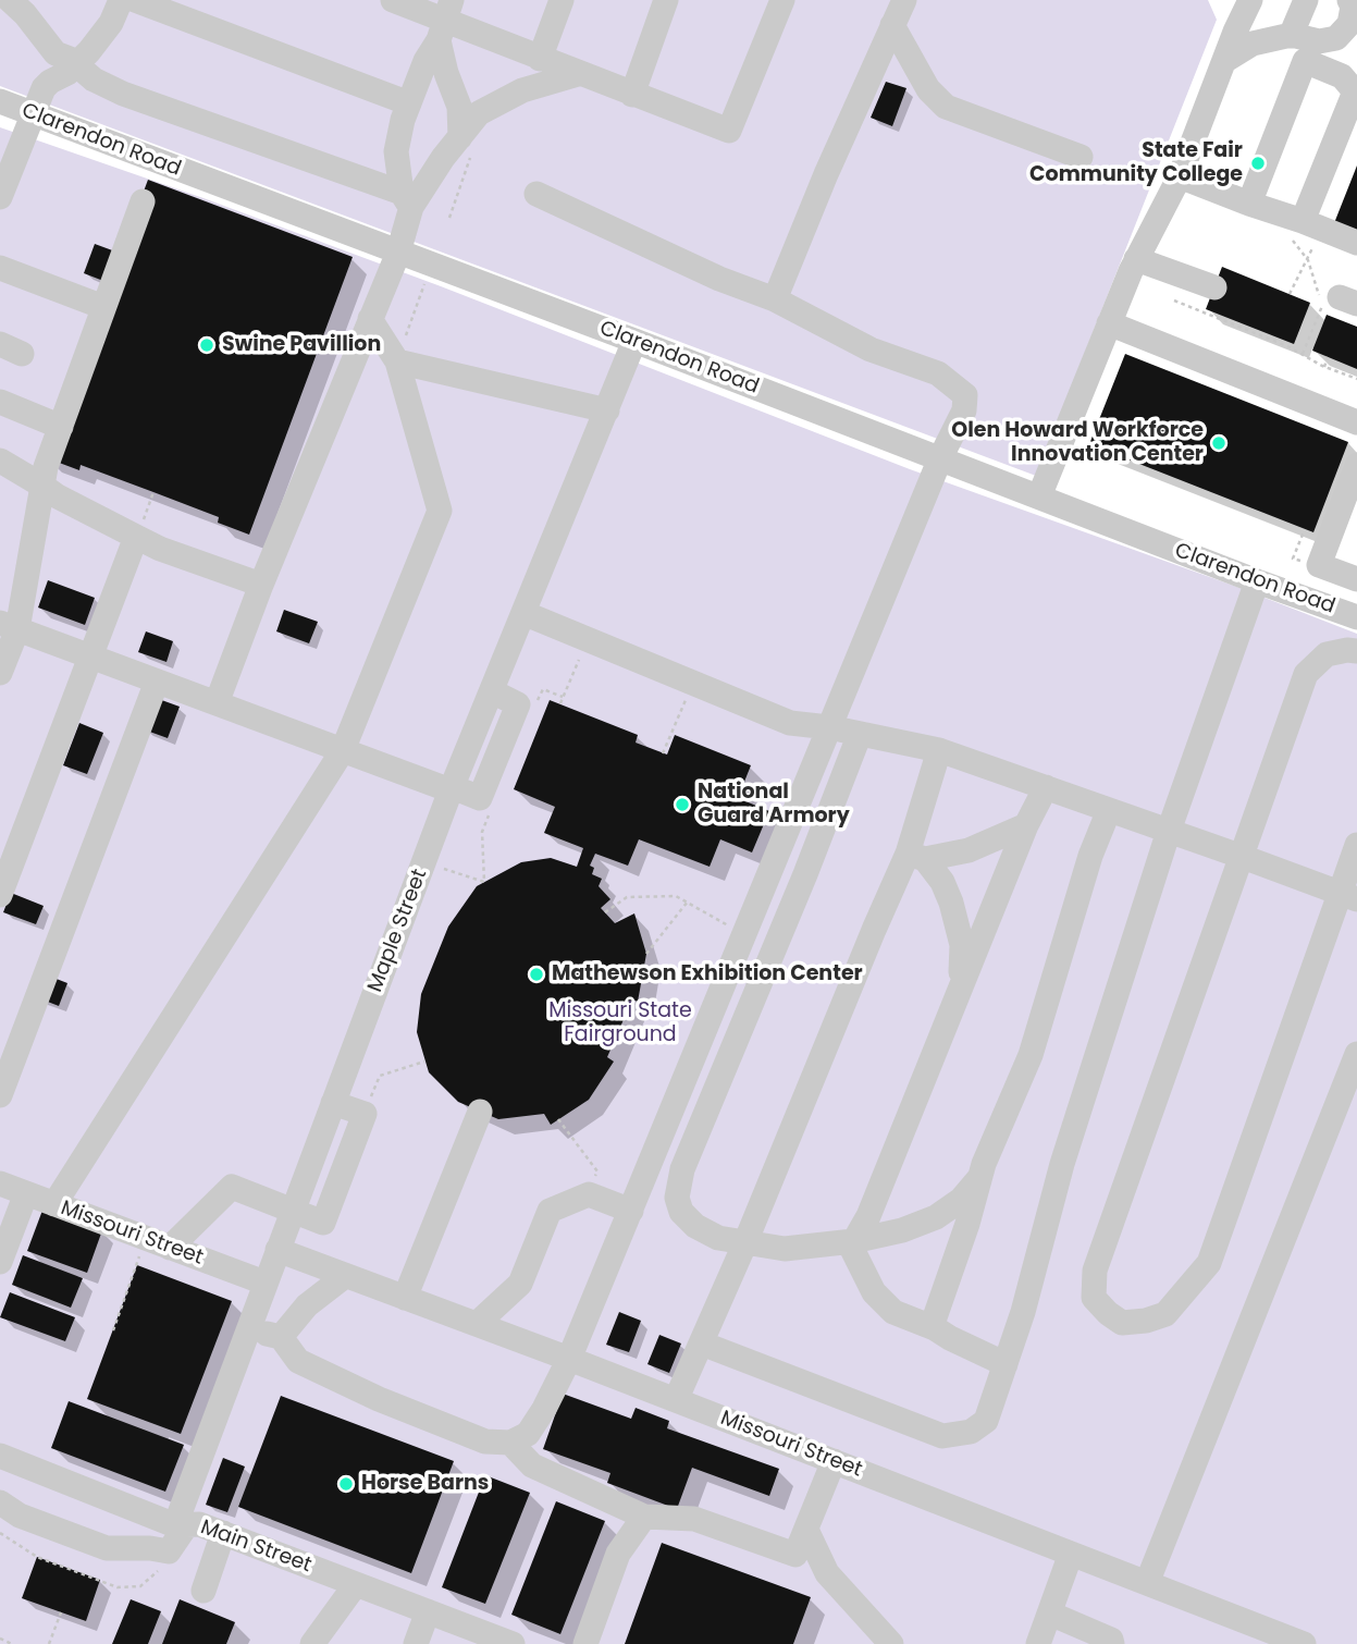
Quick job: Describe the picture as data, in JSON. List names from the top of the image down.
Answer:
{
  "streets": {
    "street": [
      "Clarendon Road",
      "Maple Street",
      "Missouri Street",
      "Main Street"
    ]
  },
  "crossings": [
    ["Clarendon Road", "Maple Street"],
    ["Maple Street", "Missouri Street"],
    ["Maple Street", "Main Street"]
  ],
  "parks": ["Missouri State Fairground"],
  "places": [
    "State Fair Community College",
    "Swine Pavillion",
    "Olen Howard Workforce Innovation Center",
    "National Guard Armory",
    "Mathewson Exhibition Center",
    "Horse Barns"
  ]
}
